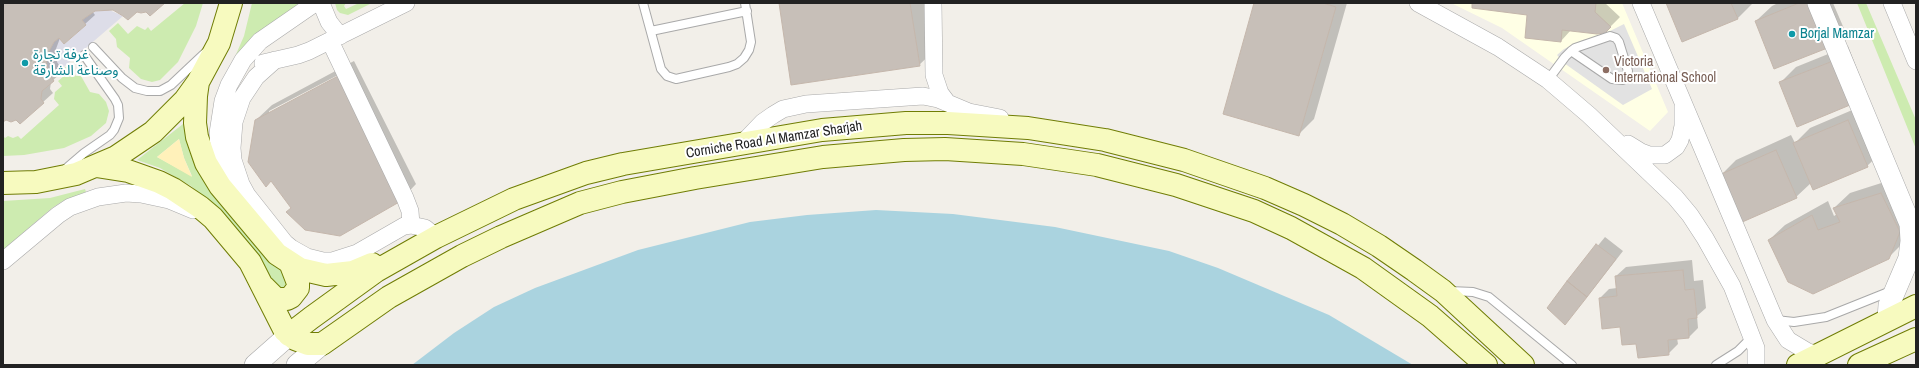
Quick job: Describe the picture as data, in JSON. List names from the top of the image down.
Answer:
{
  "streets": {
    "main road": ["Corniche Road Al Mamzar Sharjah"]
  },
  "places": ["Borjal Mamzar", "غرفة تجارة وصناعة الشارقة", "Victoria International School"]
}
